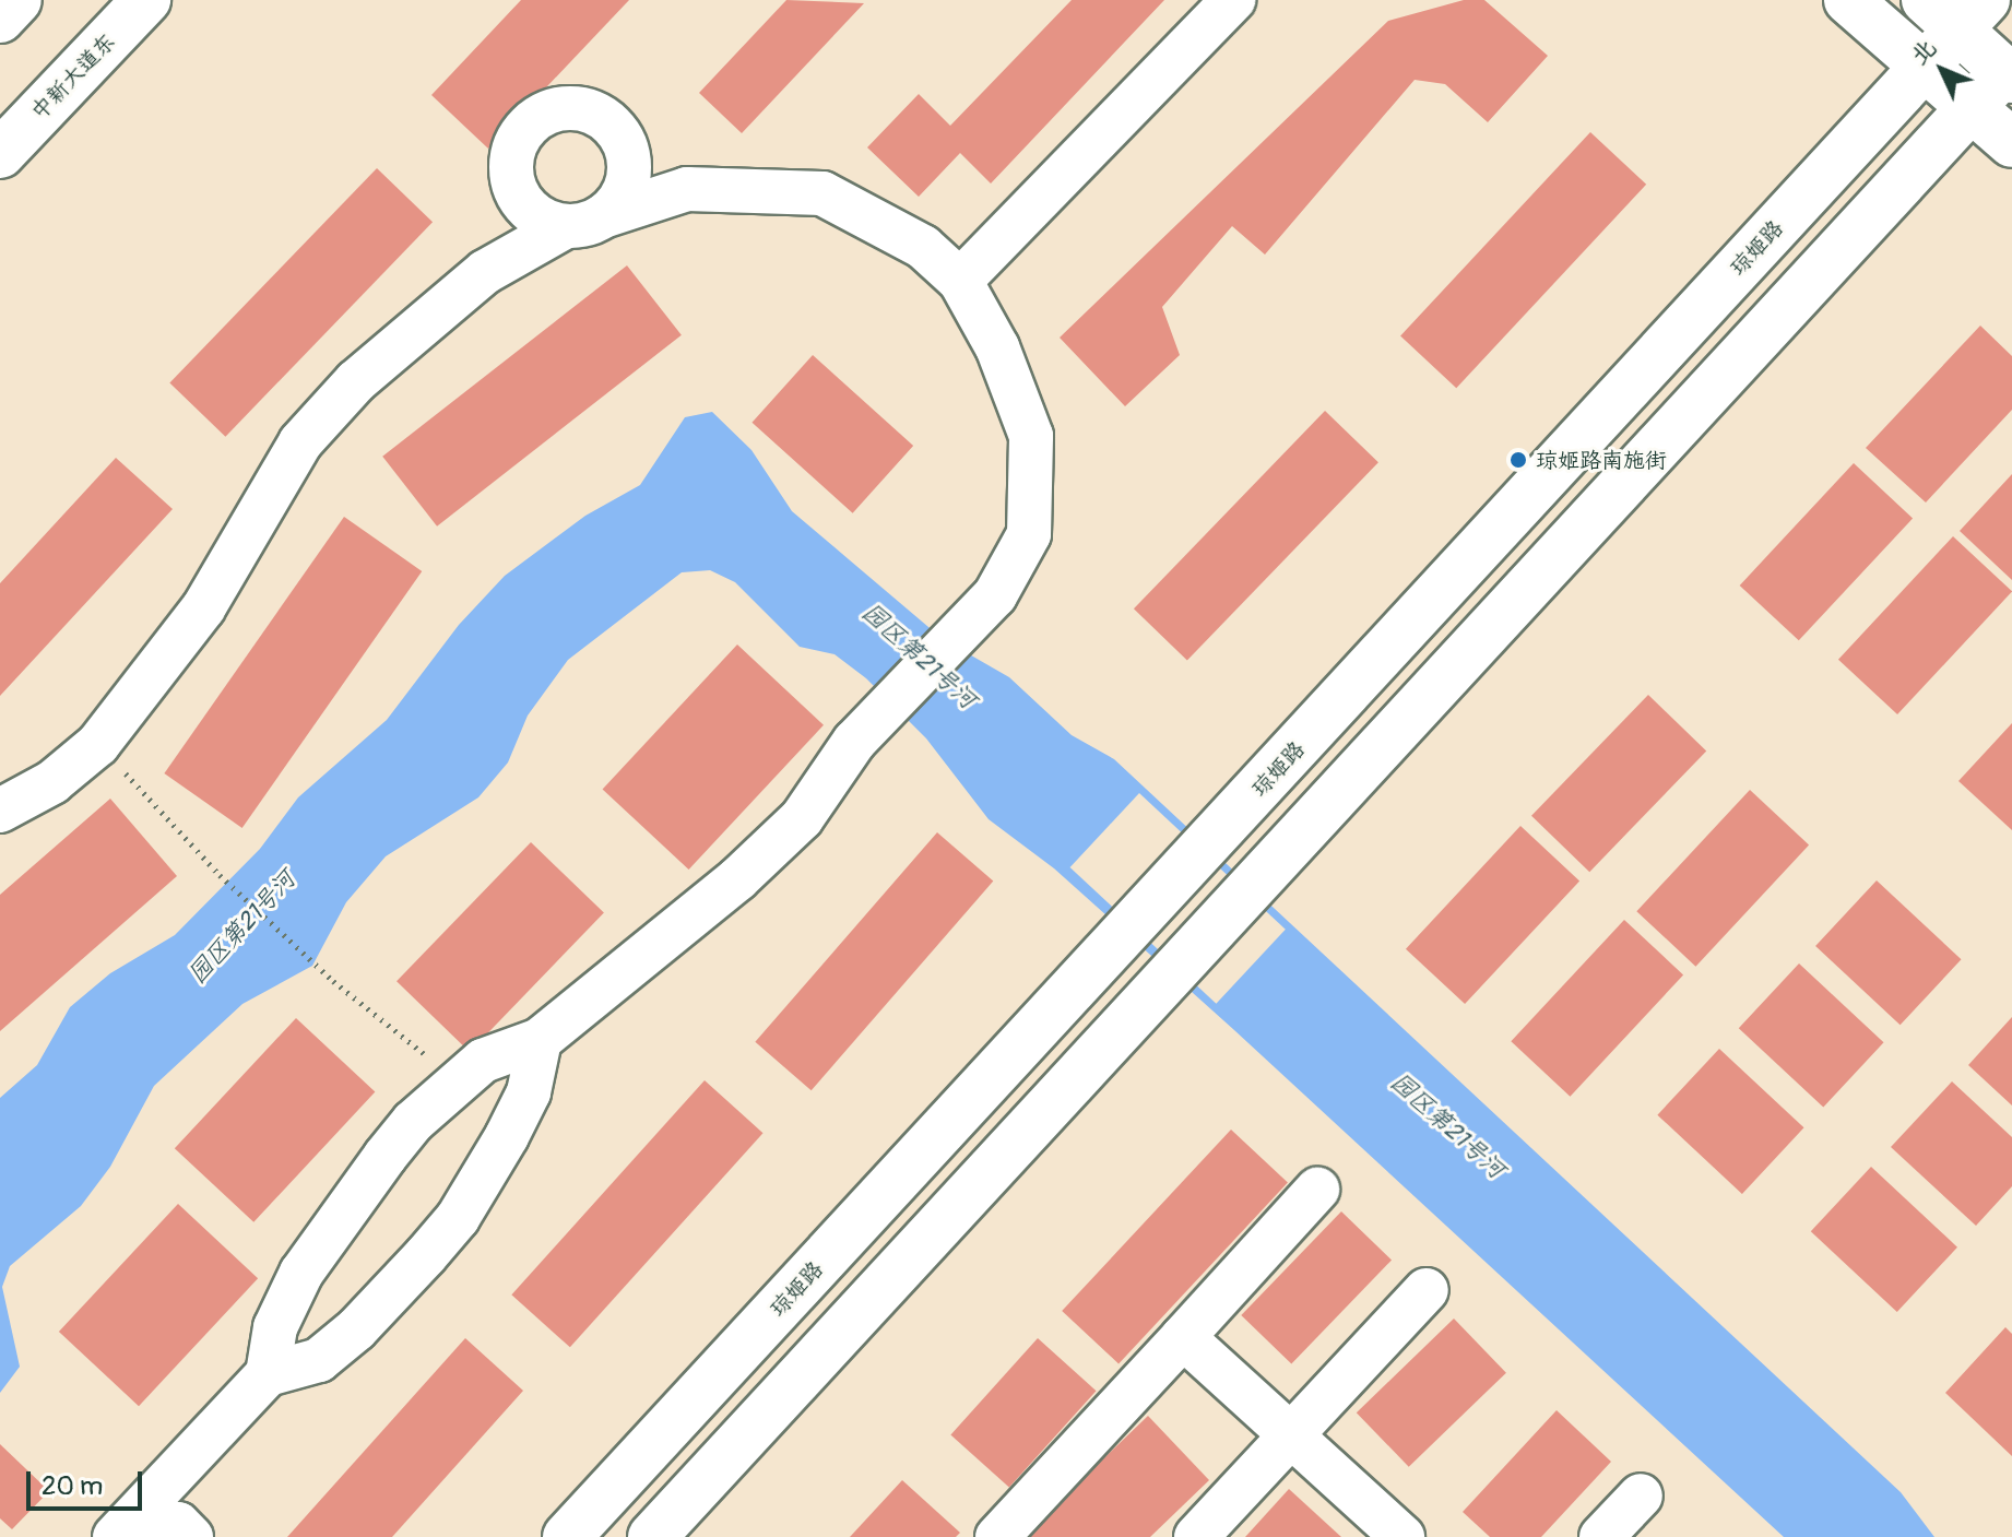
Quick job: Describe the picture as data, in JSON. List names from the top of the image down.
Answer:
{
  "streets": {
    "main road": ["中新大道东", "琼姬路"]
  },
  "water": ["园区第21号河"],
  "places": ["琼姬路南施街"],
  "scale_bar": "20 m",
  "north": "top left"
}
